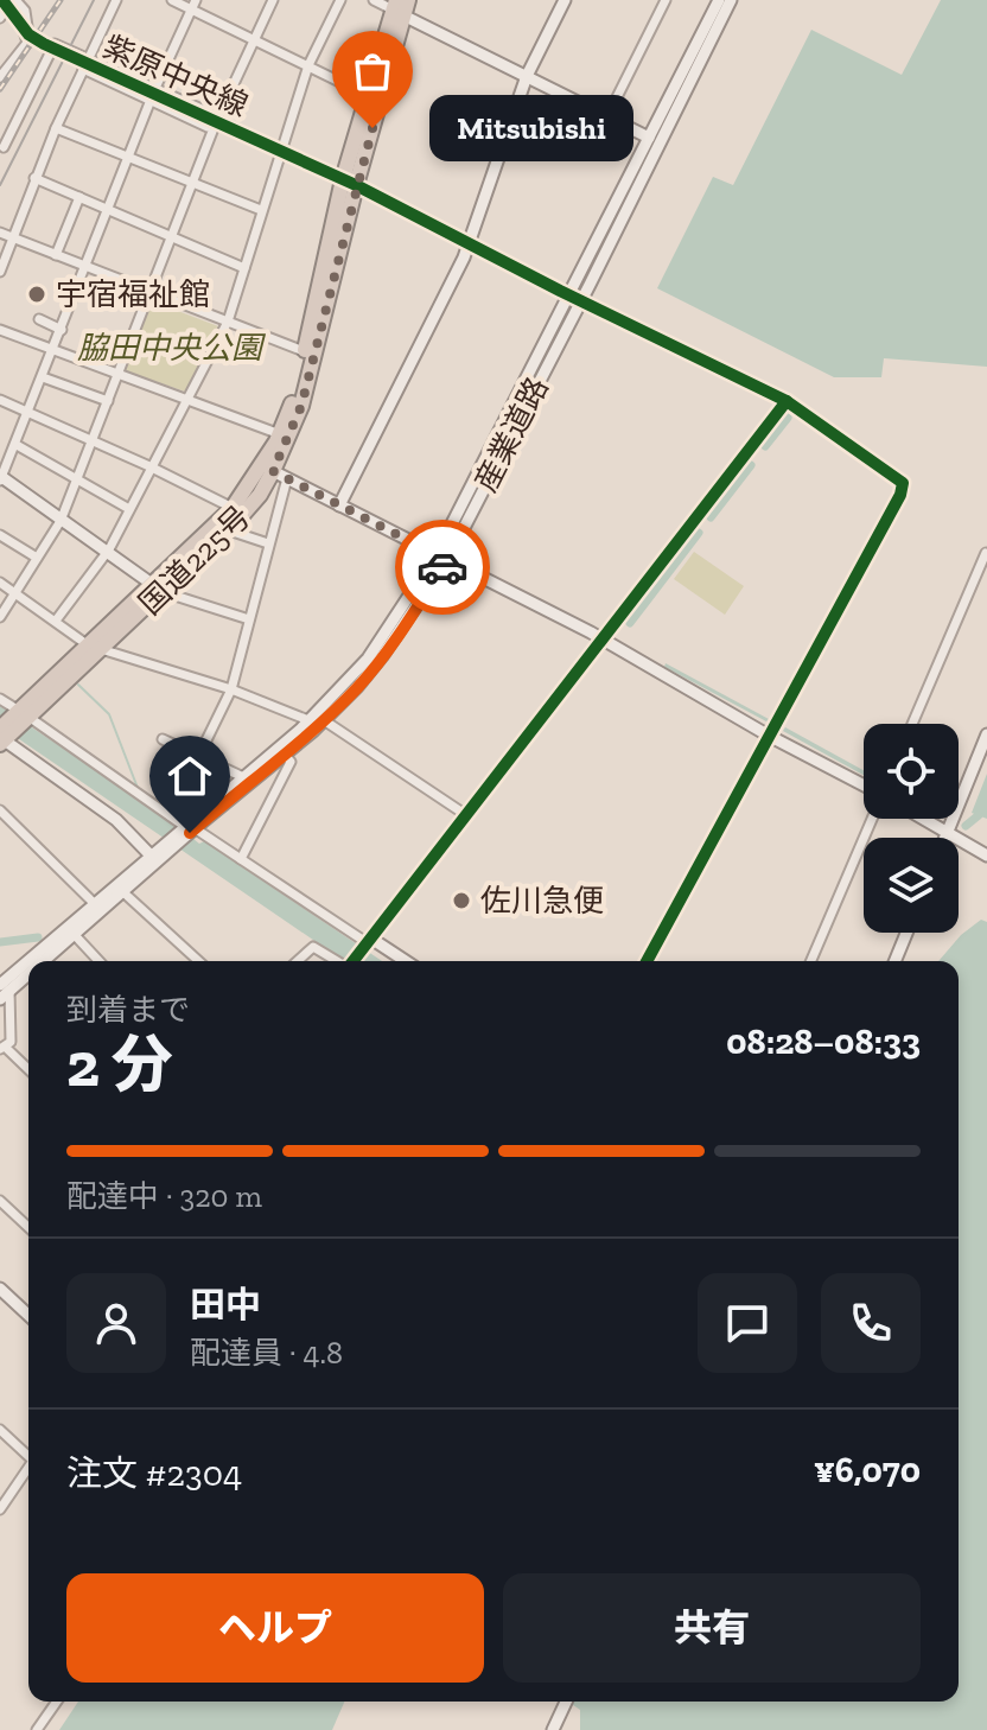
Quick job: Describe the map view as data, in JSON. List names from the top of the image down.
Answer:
{
  "streets": {
    "highway": ["国道225号"],
    "street": ["紫原中央線", "産業道路"]
  },
  "crossings": [
    ["紫原中央線", "産業道路"],
    ["紫原中央線", "国道225号"]
  ],
  "parks": ["脇田中央公園"],
  "places": ["Mitsubishi", "宇宿福祉館", "佐川急便"],
  "page": {
    "bubble": "Mitsubishi",
    "heading": ["2 分", "到着まで", "08:28–08:33"],
    "panel": [
      "田中",
      "配達員 · 4.8",
      "注文 #2304",
      "¥6,070"
    ],
    "bar": "配達中 · 320 m",
    "buttons": ["ヘルプ", "共有"]
  }
}
